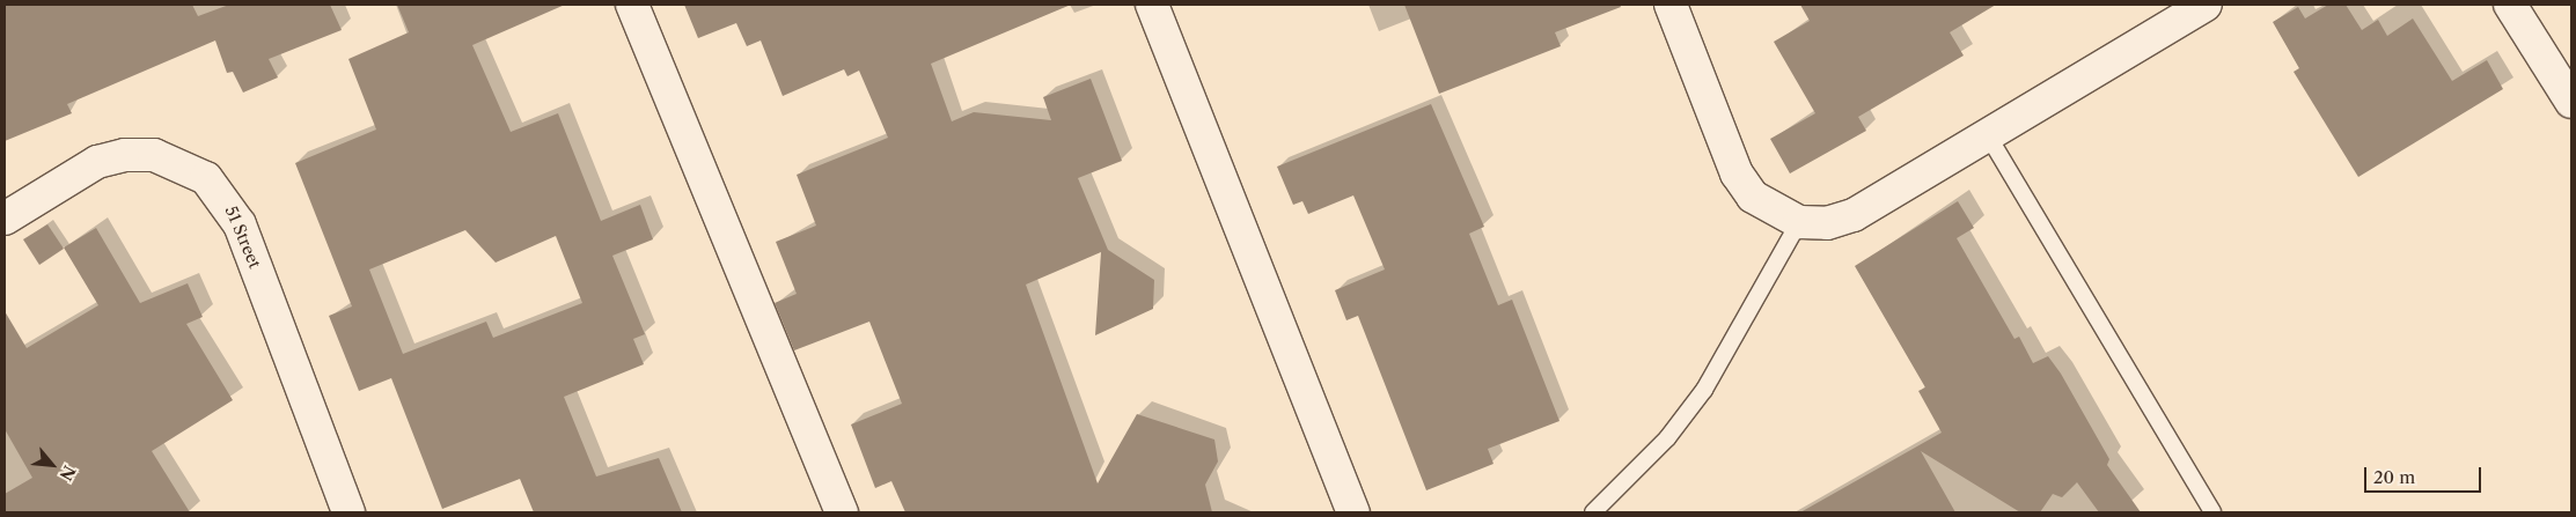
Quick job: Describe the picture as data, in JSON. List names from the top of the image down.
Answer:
{
  "streets": {
    "street": ["51 Street"]
  },
  "scale_bar": "20 m",
  "north": "bottom right"
}
